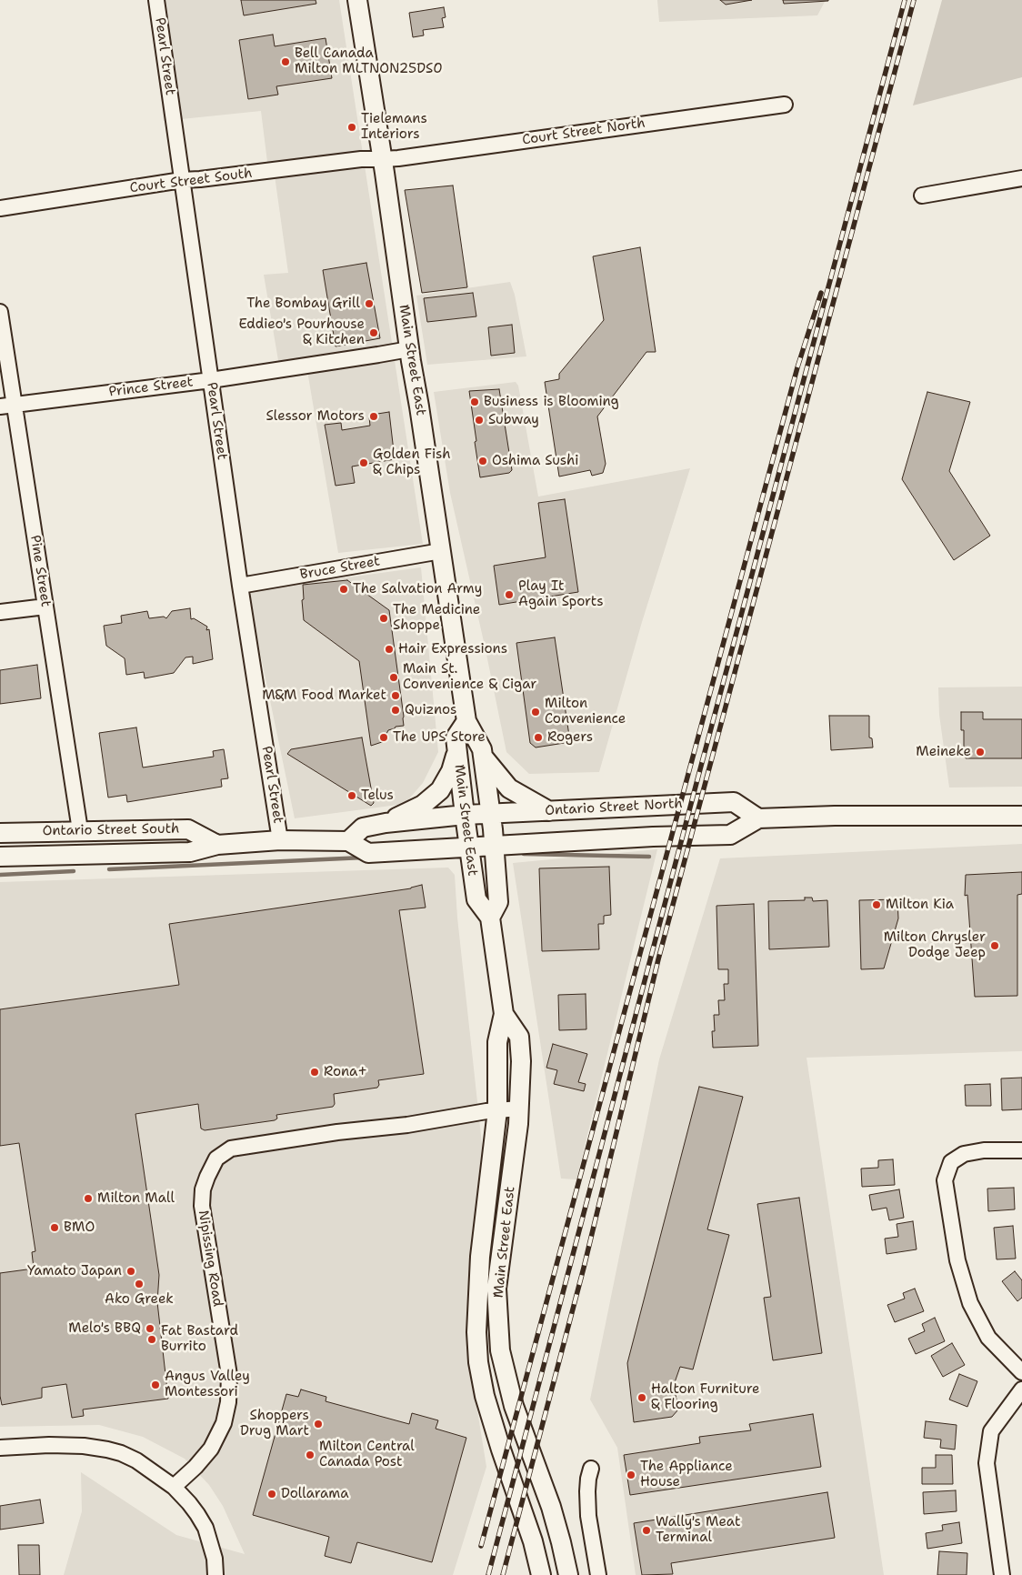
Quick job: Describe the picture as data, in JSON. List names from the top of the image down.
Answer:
{
  "streets": {
    "main road": ["Main Street East", "Ontario Street North", "Ontario Street South"],
    "street": [
      "Pearl Street",
      "Court Street North",
      "Court Street South",
      "Prince Street",
      "Bruce Street",
      "Pine Street",
      "Nipissing Road"
    ]
  },
  "crossings": [
    ["Pearl Street", "Court Street South"],
    ["Pearl Street", "Prince Street"],
    ["Pearl Street", "Bruce Street"],
    ["Pearl Street", "Ontario Street South"],
    ["Court Street North", "Court Street South"],
    ["Court Street North", "Main Street East"],
    ["Court Street South", "Main Street East"],
    ["Main Street East", "Prince Street"],
    ["Main Street East", "Bruce Street"],
    ["Main Street East", "Ontario Street North"],
    ["Main Street East", "Nipissing Road"],
    ["Prince Street", "Pine Street"],
    ["Pine Street", "Ontario Street South"]
  ],
  "places": [
    "Bell Canada Milton MLTNON25DS0",
    "Tielemans Interiors",
    "The Bombay Grill",
    "Eddieo's Pourhouse & Kitchen",
    "Business is Blooming",
    "Slessor Motors",
    "Subway",
    "Oshima Sushi",
    "Golden Fish & Chips",
    "The Salvation Army",
    "Play It Again Sports",
    "The Medicine Shoppe",
    "Hair Expressions",
    "Main St. Convenience & Cigar",
    "M&M Food Market",
    "Quiznos",
    "Milton Convenience",
    "The UPS Store",
    "Rogers",
    "Meineke",
    "Telus",
    "Milton Kia",
    "Milton Chrysler Dodge Jeep",
    "Rona+",
    "Milton Mall",
    "BMO",
    "Yamato Japan",
    "Ako Greek",
    "Melo's BBQ",
    "Fat Bastard Burrito",
    "Angus Valley Montessori",
    "Halton Furniture & Flooring",
    "Shoppers Drug Mart",
    "Milton Central Canada Post",
    "The Appliance House",
    "Dollarama",
    "Wally's Meat Terminal"
  ]
}
